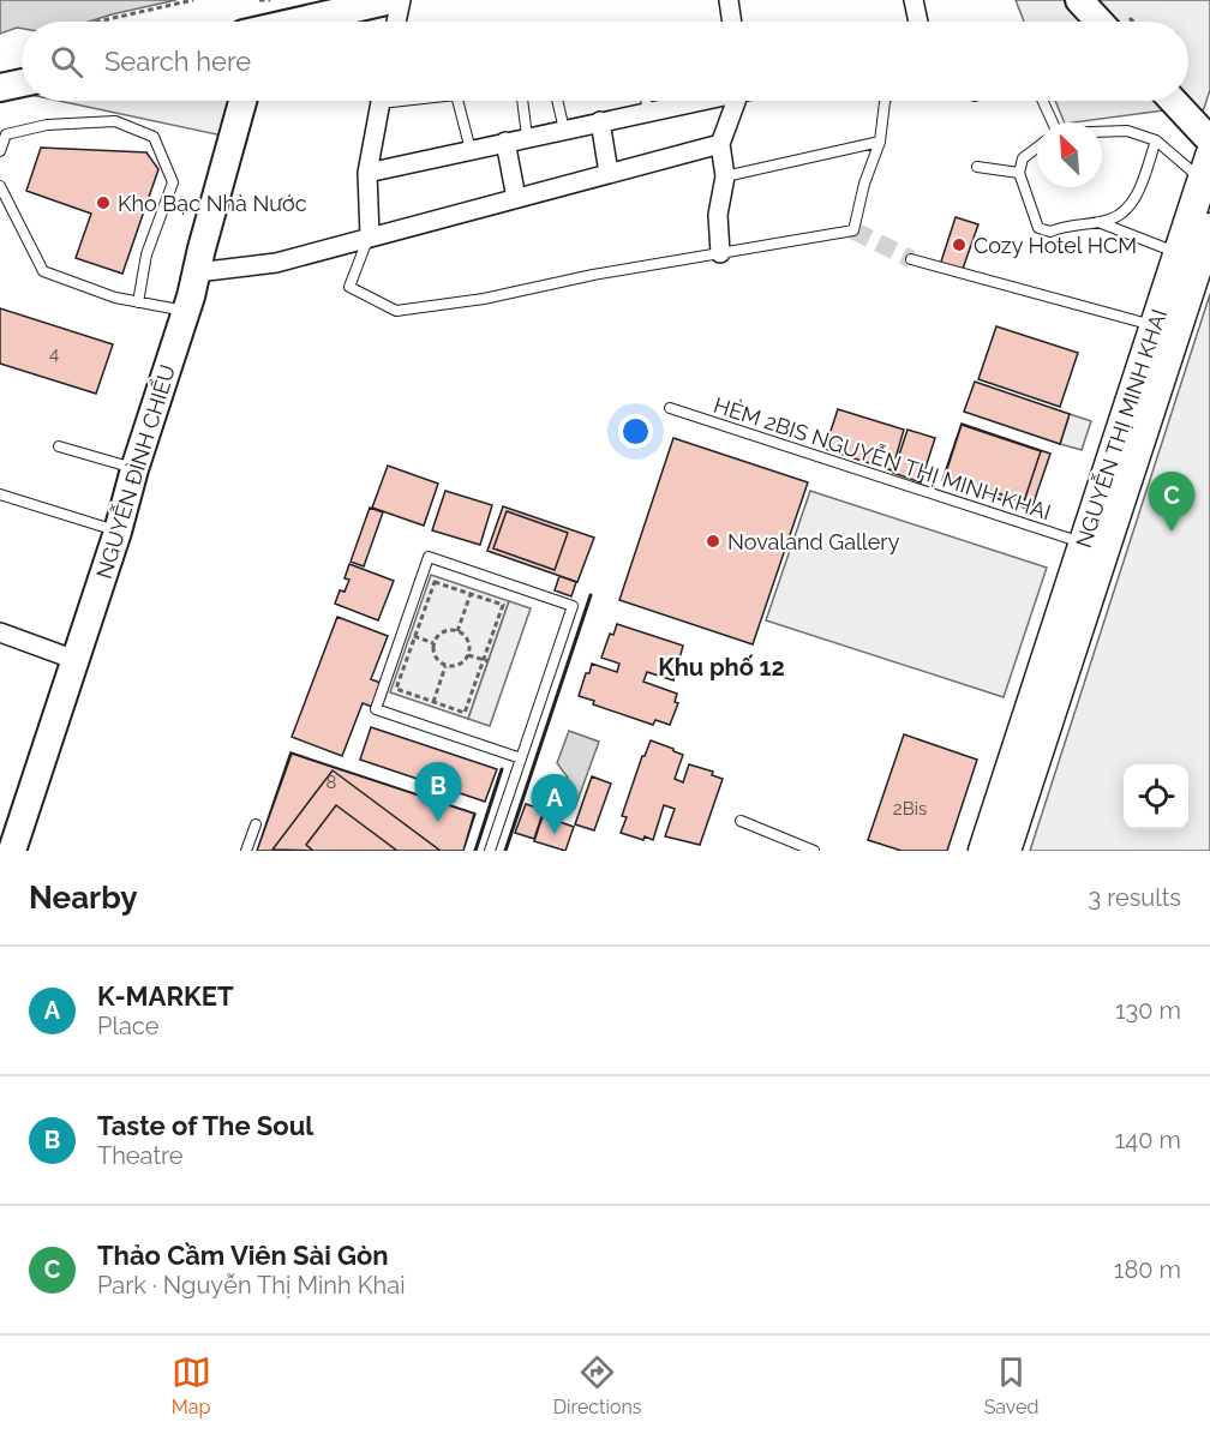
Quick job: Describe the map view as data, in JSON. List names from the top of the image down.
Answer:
{
  "streets": {
    "main road": ["NGUYỄN THỊ MINH KHAI"],
    "street": ["NGUYỄN ĐÌNH CHIỂU"],
    "lane": ["HẺM 2BIS NGUYỄN THỊ MINH KHAI"]
  },
  "crossings": [
    ["NGUYỄN THỊ MINH KHAI", "HẺM 2BIS NGUYỄN THỊ MINH KHAI"]
  ],
  "districts": ["Khu phố 12"],
  "places": ["Kho Bạc Nhà Nước", "Cozy Hotel HCM", "Novaland Gallery"],
  "house_numbers": ["4", "8", "2Bis"],
  "north": "top left",
  "page": {
    "search": "Search here",
    "pins": ["C", "B", "A"],
    "heading": ["Nearby", "3 results"],
    "list": [
      {
        "mark": "A",
        "name": "K-MARKET",
        "note": "Place",
        "value": "130 m"
      },
      {
        "mark": "B",
        "name": "Taste of The Soul",
        "note": "Theatre",
        "value": "140 m"
      },
      {
        "mark": "C",
        "name": "Thảo Cầm Viên Sài Gòn",
        "note": "Park · Nguyễn Thị Minh Khai",
        "value": "180 m"
      }
    ],
    "nav": ["Map", "Directions", "Saved"]
  }
}
